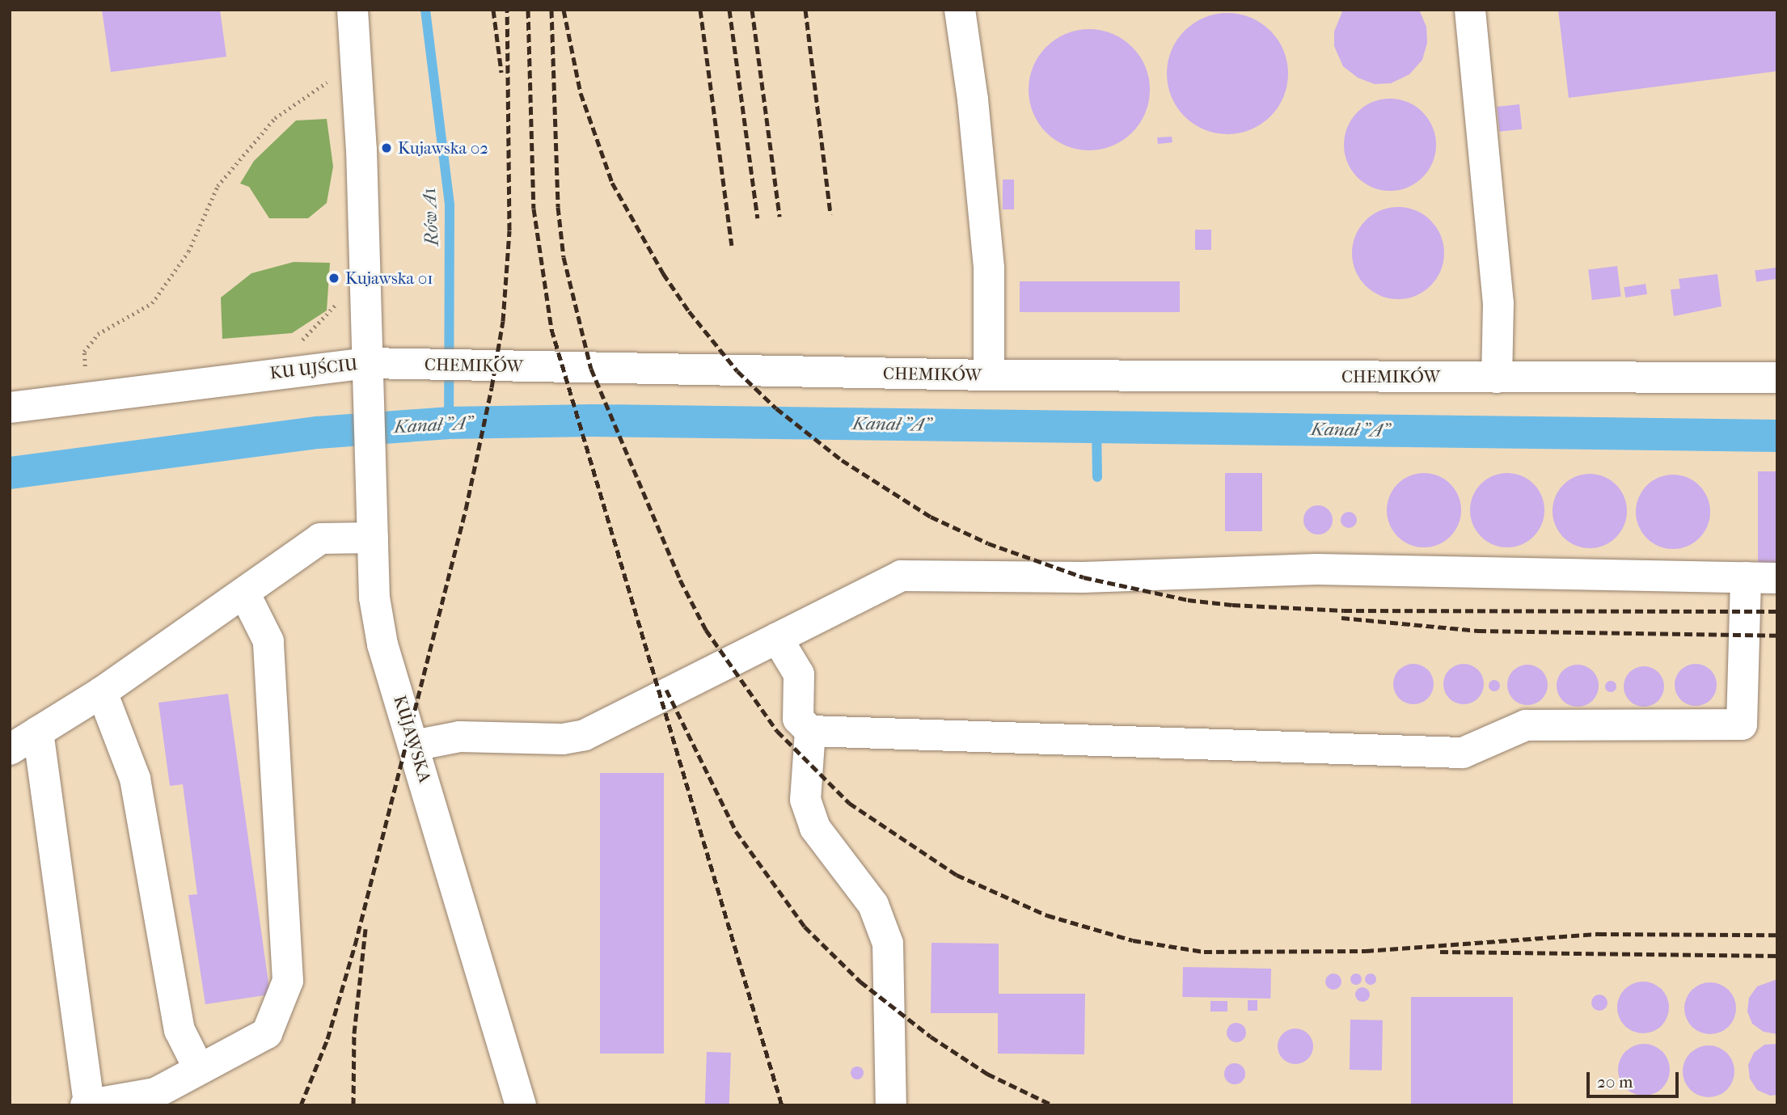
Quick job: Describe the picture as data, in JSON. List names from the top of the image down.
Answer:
{
  "streets": {
    "street": ["CHEMIKÓW", "KU UJŚCIU", "KUJAWSKA"]
  },
  "crossings": [
    ["CHEMIKÓW", "KU UJŚCIU"],
    ["CHEMIKÓW", "KUJAWSKA"],
    ["KU UJŚCIU", "KUJAWSKA"]
  ],
  "water": ["Rów A1", "Kanał \"A\""],
  "places": ["Kujawska 02", "Kujawska 01"],
  "scale_bar": "20 m"
}
